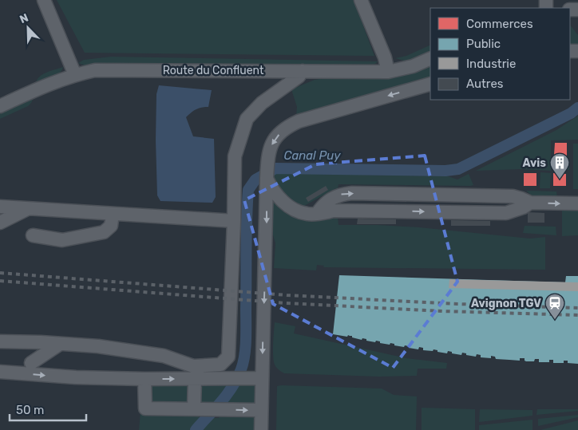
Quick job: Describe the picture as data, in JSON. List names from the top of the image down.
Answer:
{
  "streets": {
    "street": ["Route du Confluent"]
  },
  "water": ["Canal Puy"],
  "places": {
    "building": ["Avis"],
    "station": ["Avignon TGV"]
  },
  "legend": [
    "Commerces",
    "Public",
    "Industrie",
    "Autres"
  ],
  "scale_bar": "50 m",
  "north": "top left"
}
